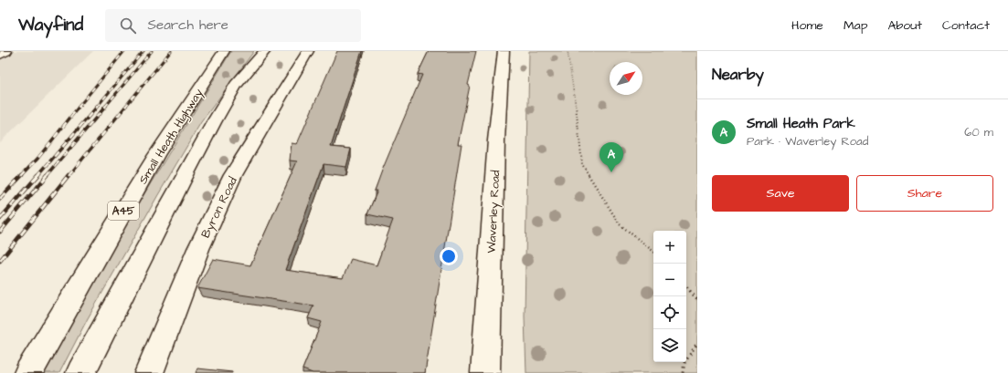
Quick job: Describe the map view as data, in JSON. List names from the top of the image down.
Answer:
{
  "streets": {
    "main road": [
      "Small Heath Highway",
      "Byron Road",
      "A45",
      "Waverley Road"
    ]
  },
  "north": "top right",
  "page": {
    "header": "Wayfind",
    "search": "Search here",
    "nav": [
      "Home",
      "Map",
      "About",
      "Contact"
    ],
    "heading": "Nearby",
    "list": [
      {
        "mark": "A",
        "name": "Small Heath Park",
        "note": "Park · Waverley Road",
        "value": "60 m"
      }
    ],
    "pins": "A",
    "buttons": ["Save", "Share"],
    "map_buttons": ["+", "−"]
  }
}
